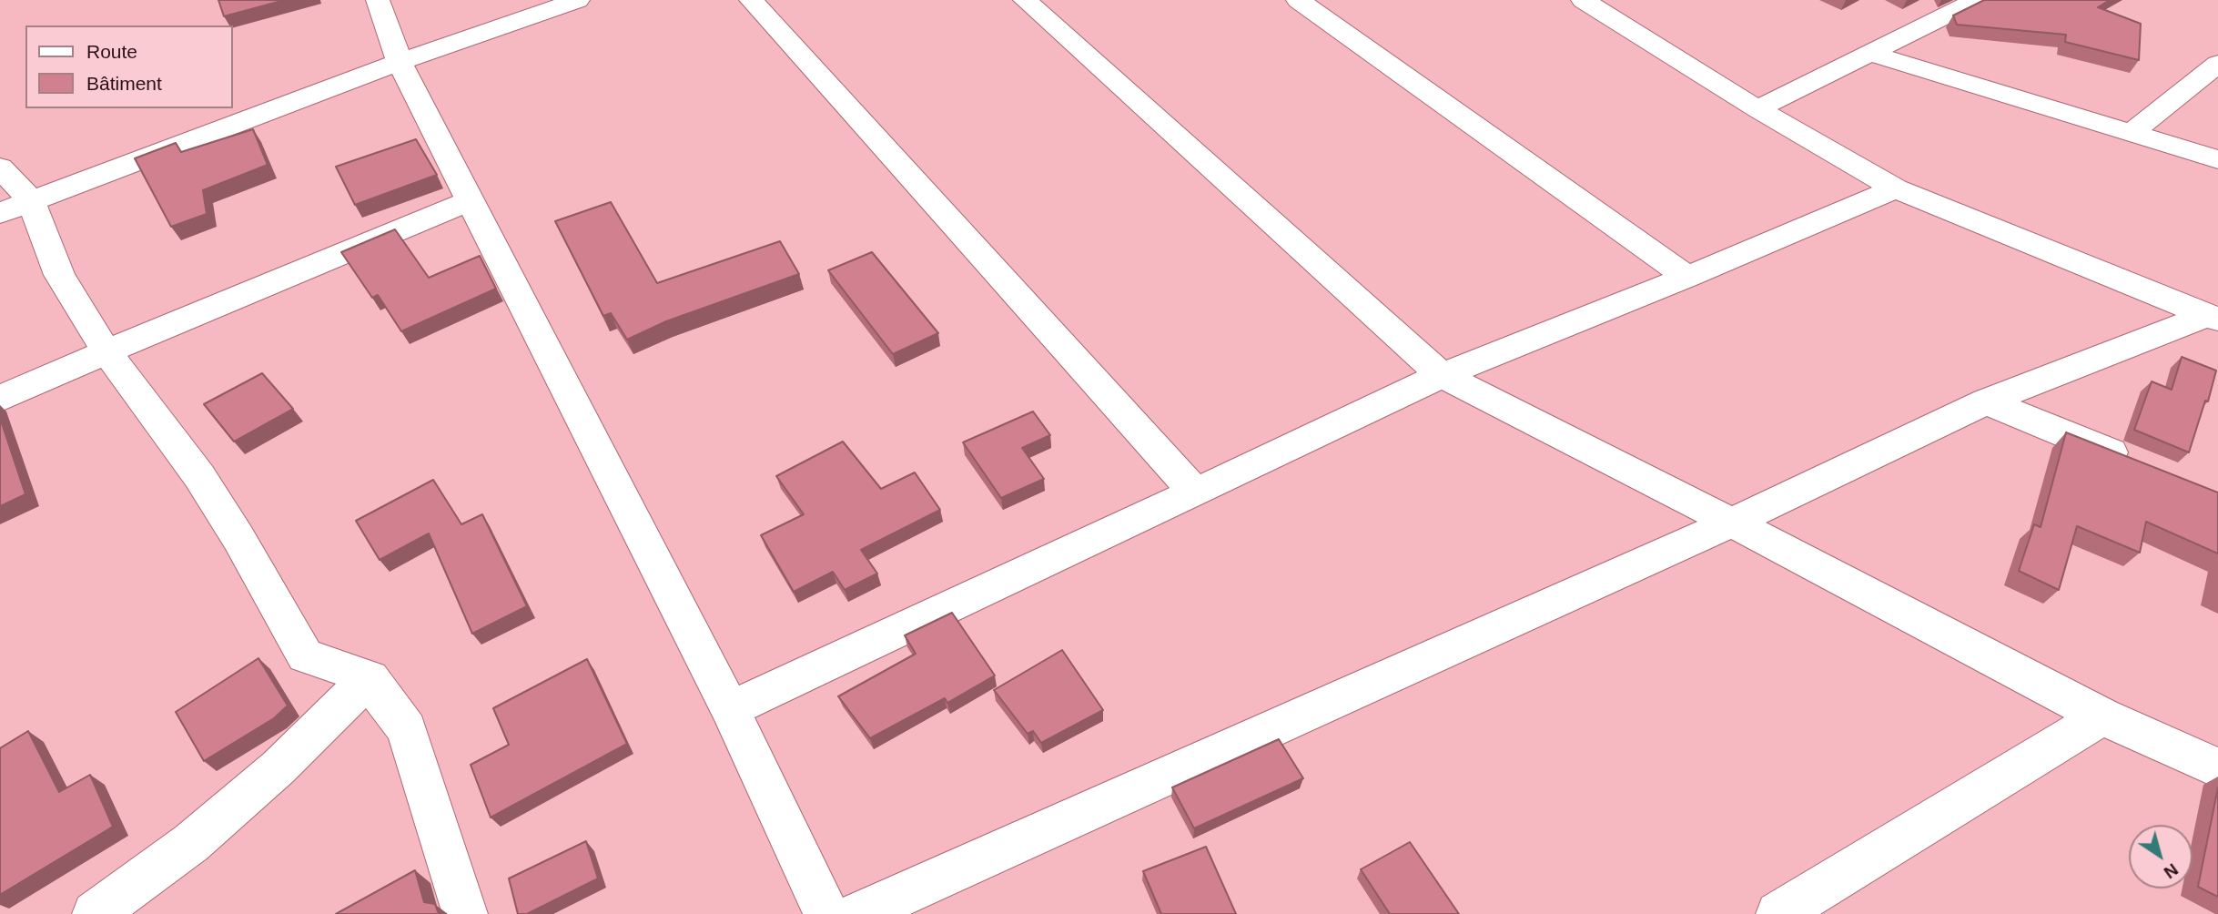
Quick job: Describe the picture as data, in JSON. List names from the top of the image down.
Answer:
{
  "legend": ["Route", "Bâtiment"],
  "north": "bottom right"
}
